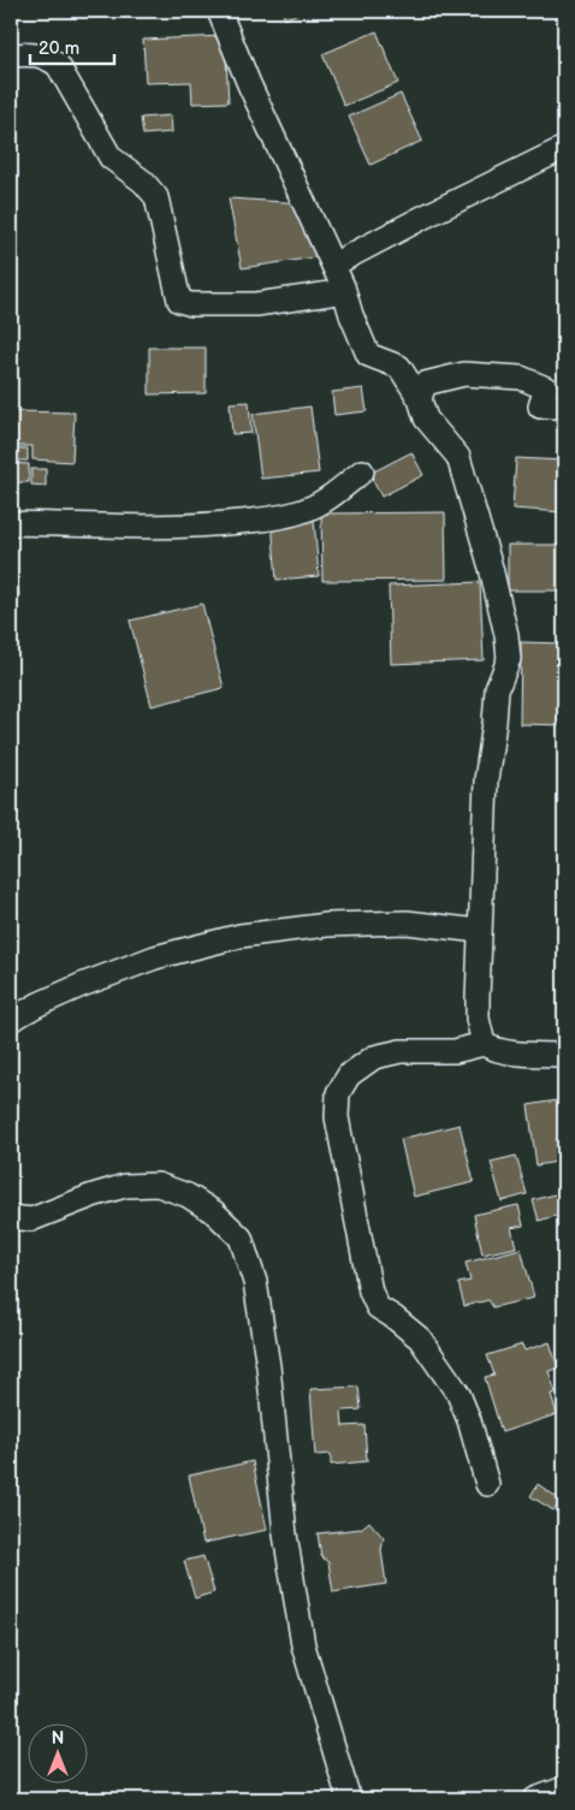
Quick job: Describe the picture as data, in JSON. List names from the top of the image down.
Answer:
{
  "scale_bar": "20 m",
  "north": "top"
}
